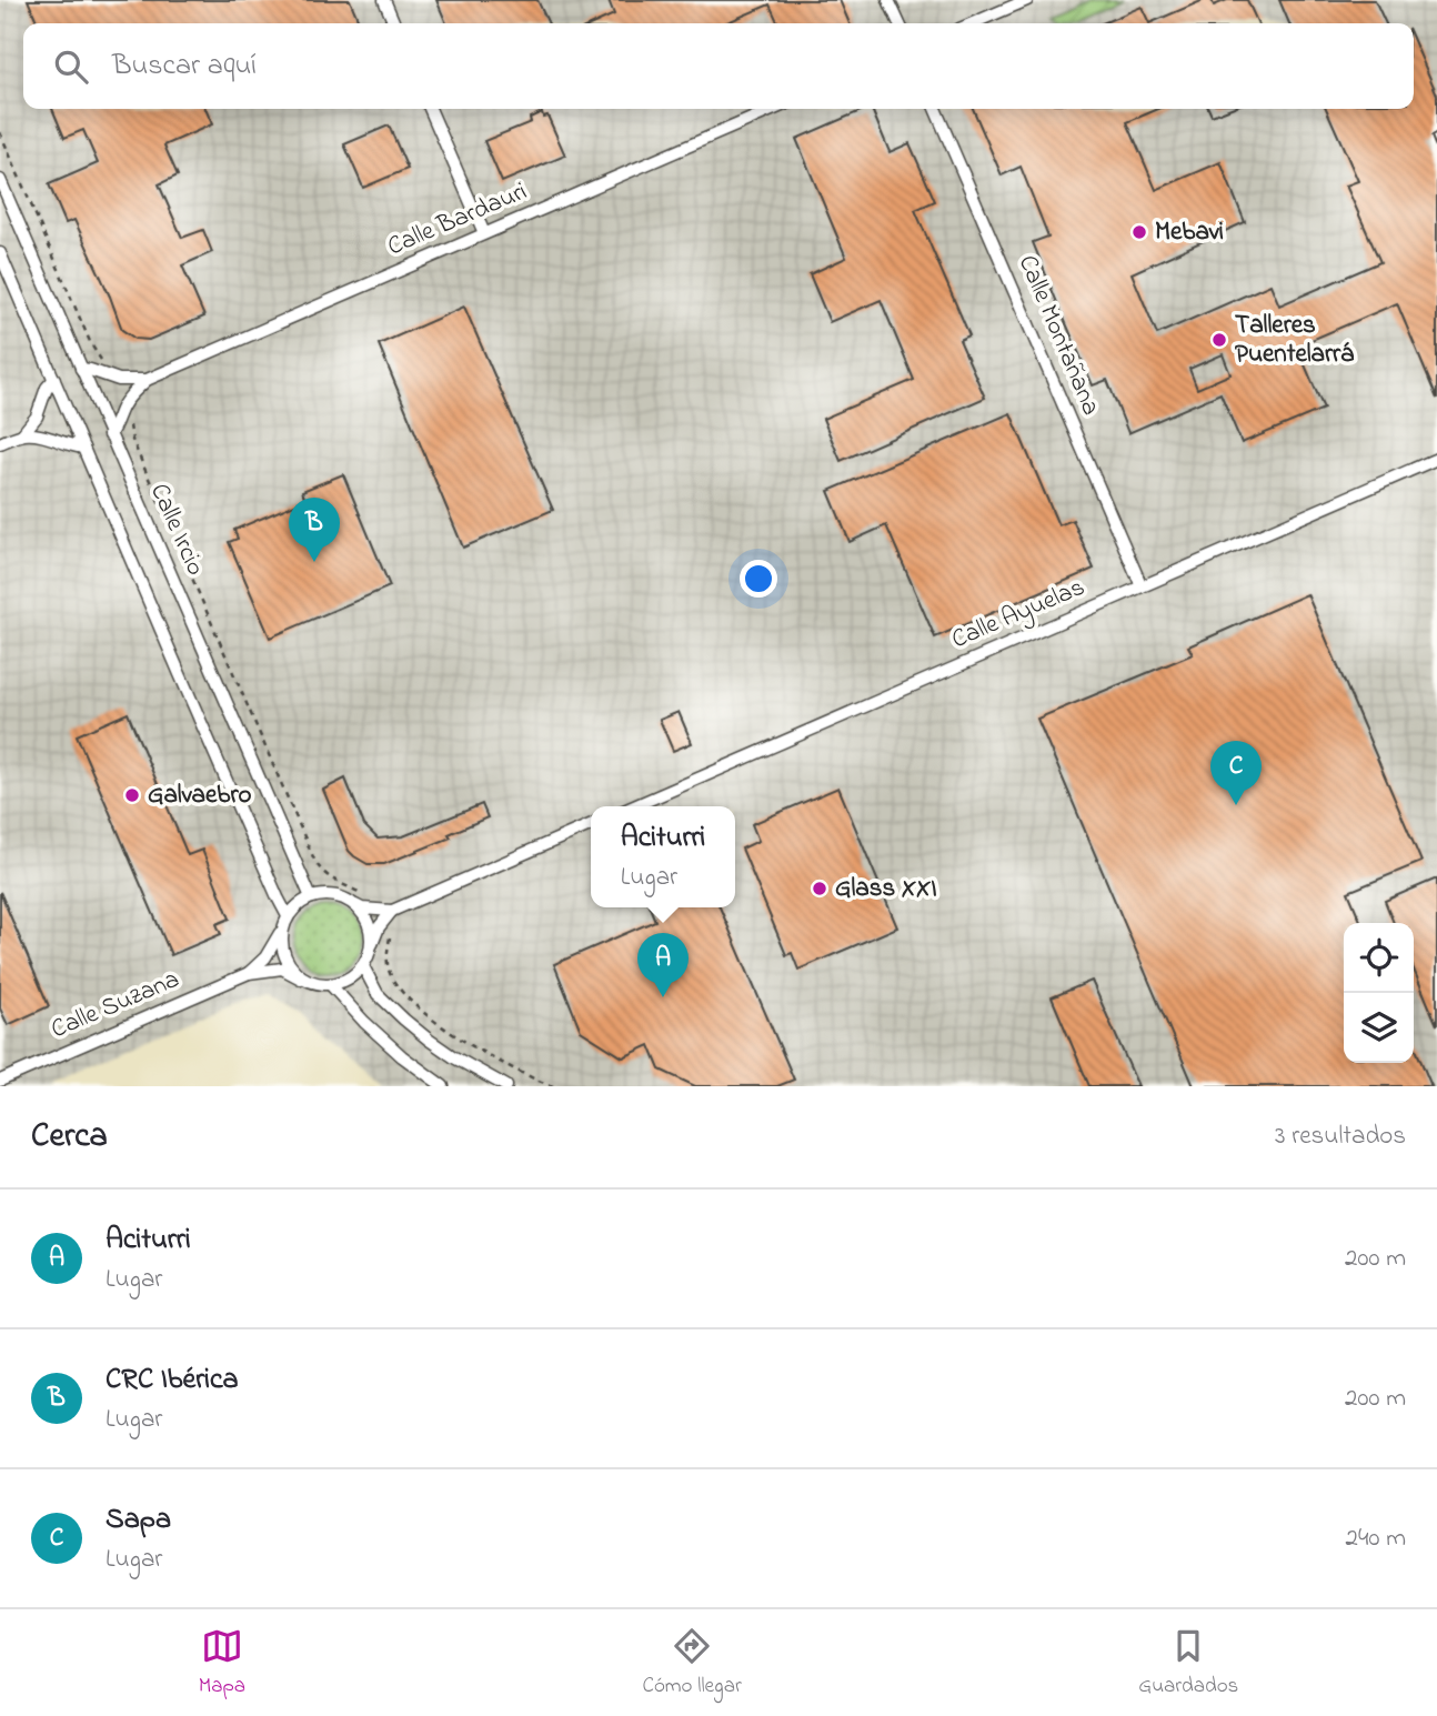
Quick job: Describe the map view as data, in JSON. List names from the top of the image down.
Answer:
{
  "streets": {
    "street": [
      "Calle Bardauri",
      "Calle Montañana",
      "Calle Ircio",
      "Calle Ayuelas",
      "Calle Suzana"
    ]
  },
  "crossings": [
    ["Calle Bardauri", "Calle Ircio"],
    ["Calle Montañana", "Calle Ayuelas"],
    ["Calle Ircio", "Calle Suzana"]
  ],
  "places": [
    "Mebavi",
    "Talleres Puentelarrá",
    "Galvaebro",
    "Glass XXI"
  ],
  "page": {
    "search": "Buscar aquí",
    "pins": ["B", "C", "A"],
    "popup": ["Aciturri", "Lugar"],
    "heading": ["Cerca", "3 resultados"],
    "list": [
      {
        "mark": "A",
        "name": "Aciturri",
        "note": "Lugar",
        "value": "200 m"
      },
      {
        "mark": "B",
        "name": "CRC Ibérica",
        "note": "Lugar",
        "value": "200 m"
      },
      {
        "mark": "C",
        "name": "Sapa",
        "note": "Lugar",
        "value": "240 m"
      }
    ],
    "nav": ["Mapa", "Cómo llegar", "Guardados"]
  }
}
